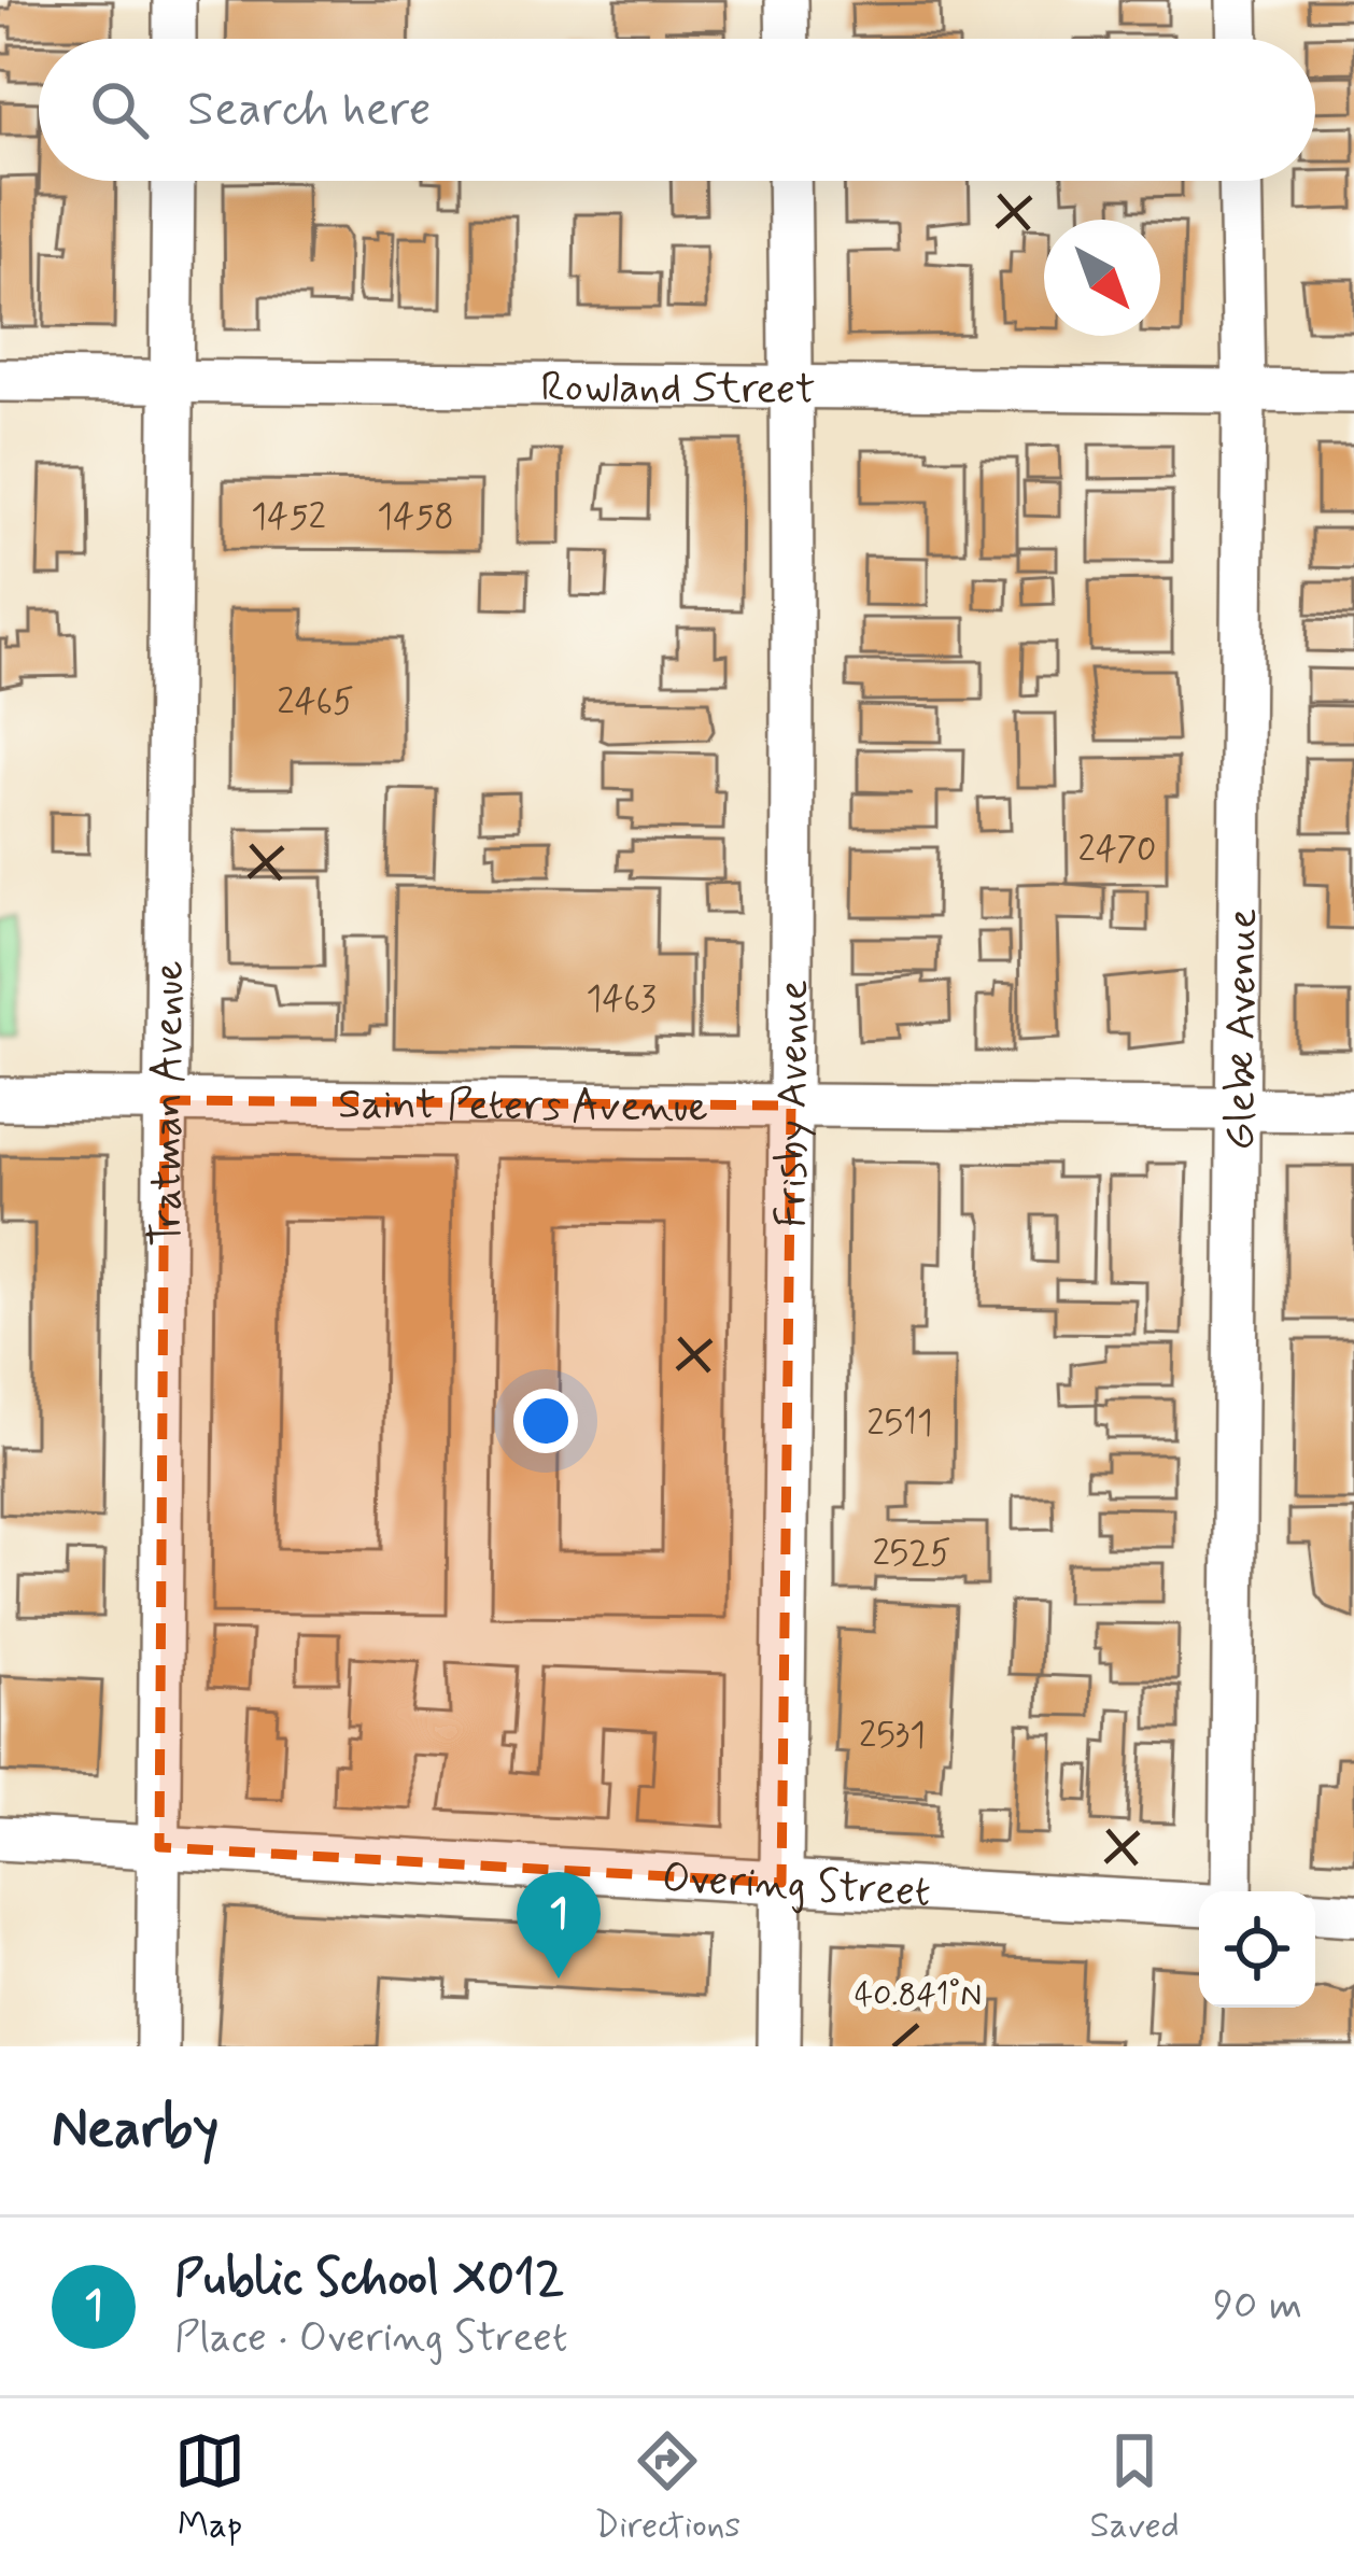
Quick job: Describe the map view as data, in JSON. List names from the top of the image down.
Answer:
{
  "streets": {
    "street": [
      "Rowland Street",
      "Glebe Avenue",
      "Tratman Avenue",
      "Saint Peters Avenue",
      "Frisby Avenue",
      "Overing Street"
    ]
  },
  "crossings": [
    ["Rowland Street", "Glebe Avenue"],
    ["Rowland Street", "Tratman Avenue"],
    ["Rowland Street", "Frisby Avenue"],
    ["Glebe Avenue", "Saint Peters Avenue"],
    ["Tratman Avenue", "Saint Peters Avenue"],
    ["Tratman Avenue", "Overing Street"],
    ["Saint Peters Avenue", "Frisby Avenue"],
    ["Frisby Avenue", "Overing Street"]
  ],
  "house_numbers": [
    "1452",
    "1458",
    "2465",
    "2470",
    "1463",
    "2511",
    "2525",
    "2531"
  ],
  "north": "bottom right",
  "page": {
    "search": "Search here",
    "pins": "1",
    "heading": "Nearby",
    "list": [
      {
        "mark": "1",
        "name": "Public School X012",
        "note": "Place · Overing Street",
        "value": "90 m"
      }
    ],
    "nav": ["Map", "Directions", "Saved"]
  },
  "coordinates": ["40.841°N"]
}
